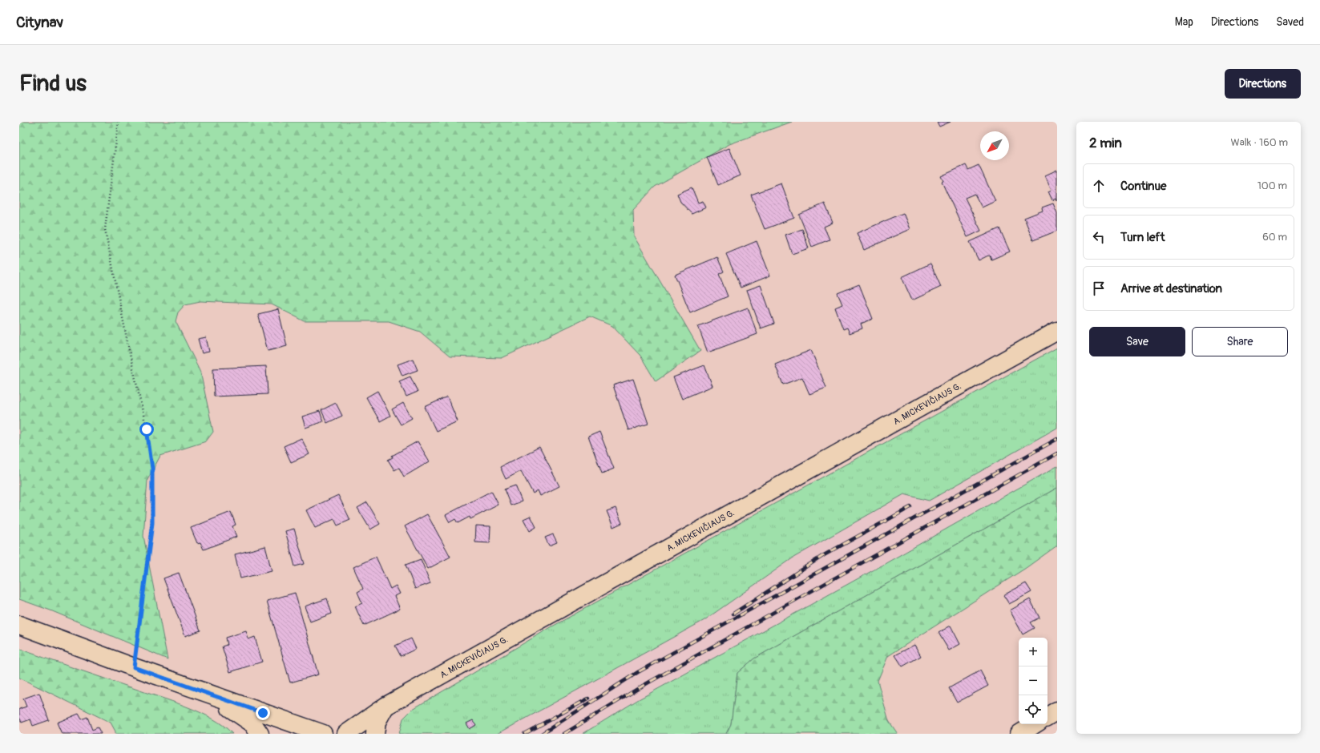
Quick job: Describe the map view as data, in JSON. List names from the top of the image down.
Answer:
{
  "streets": {
    "main road": ["A. MICKEVIČIAUS G."]
  },
  "north": "bottom left",
  "page": {
    "header": "Citynav",
    "nav": ["Map", "Directions", "Saved"],
    "buttons": [
      "Directions",
      ["Save", "Share"]
    ],
    "title": "Find us",
    "heading": ["2 min", "Walk · 160 m"],
    "list": [
      ["Continue", "100 m"],
      ["Turn left", "60 m"],
      "Arrive at destination"
    ],
    "map_buttons": ["+", "−"]
  }
}
